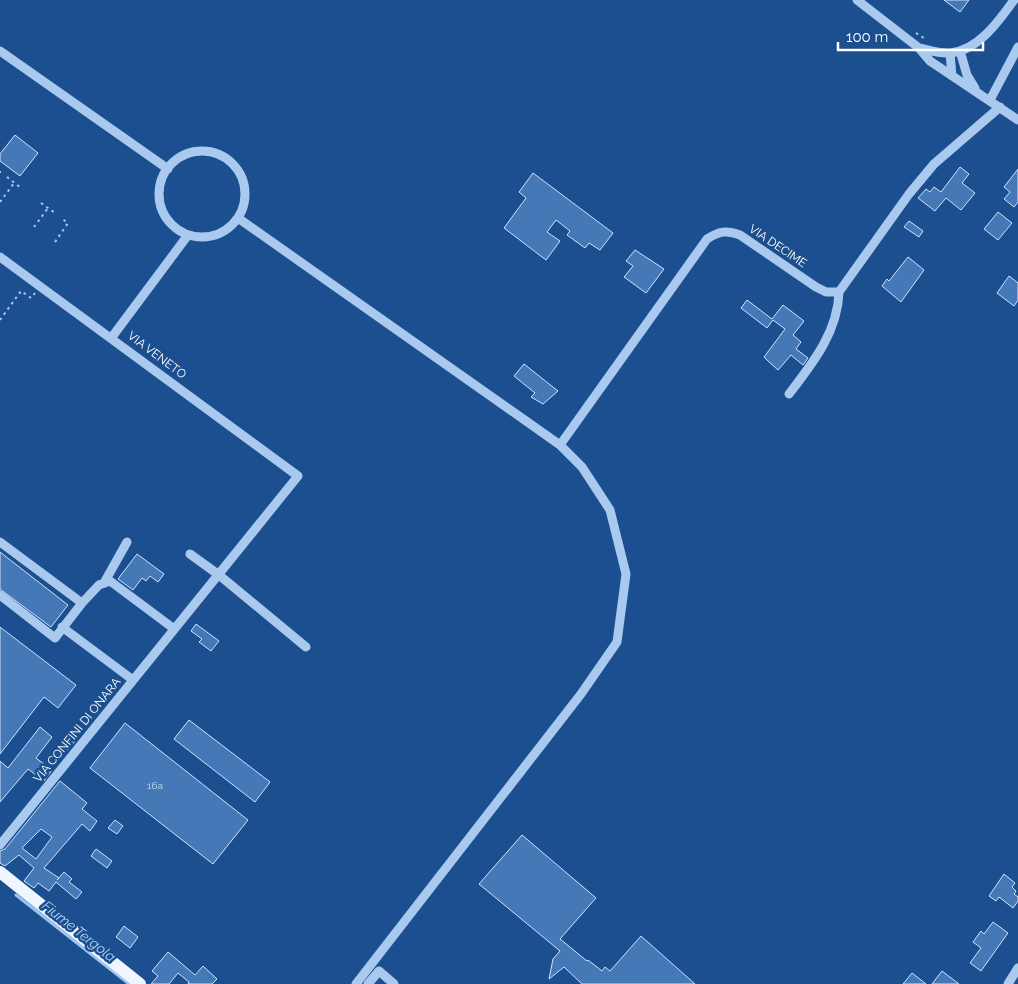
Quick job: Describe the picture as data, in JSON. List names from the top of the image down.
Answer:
{
  "streets": {
    "street": ["VIA DECIME", "VIA VENETO", "VIA CONFINI DI ONARA"]
  },
  "crossings": [
    ["VIA VENETO", "VIA CONFINI DI ONARA"]
  ],
  "water": ["Fiume Tergola"],
  "house_numbers": ["16a"],
  "scale_bar": "100 m"
}
